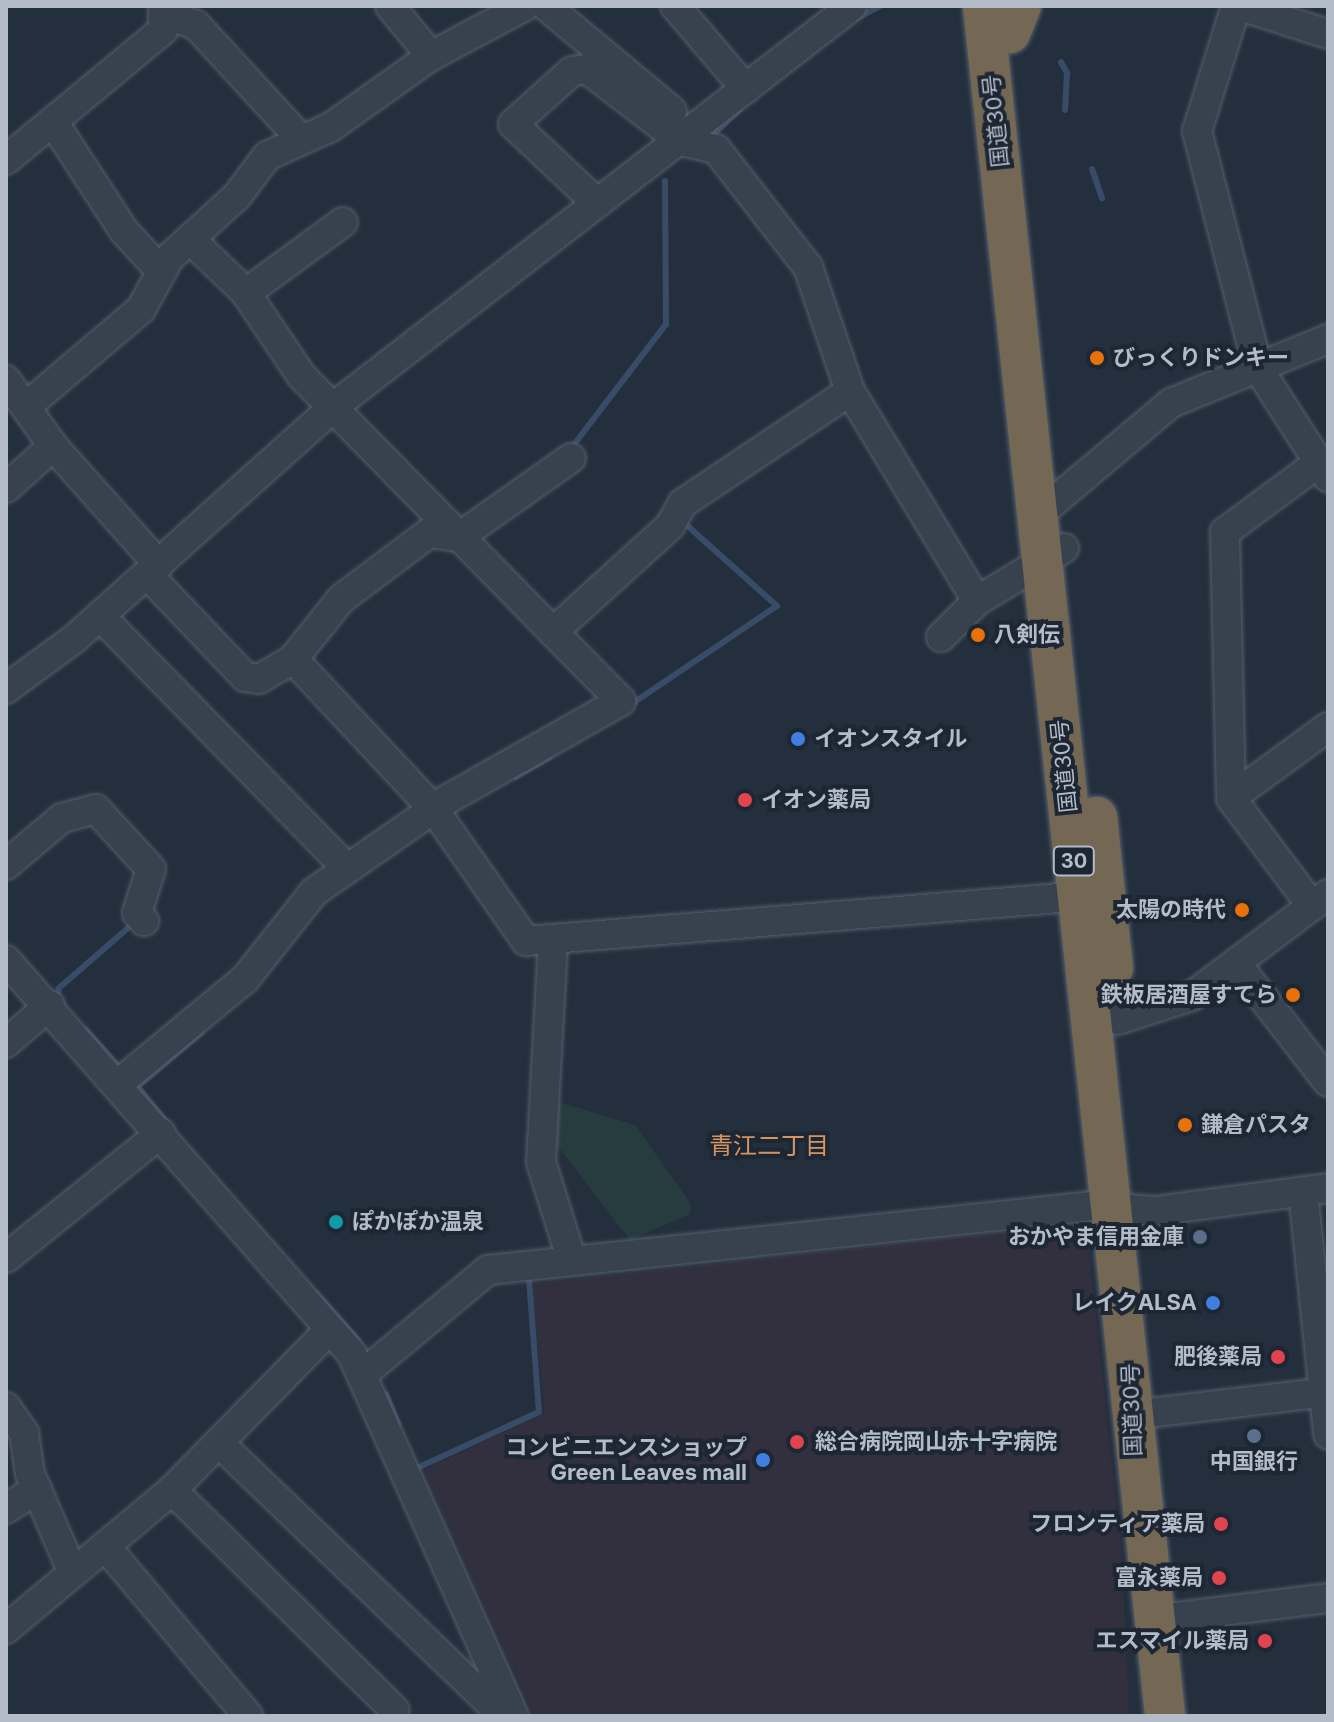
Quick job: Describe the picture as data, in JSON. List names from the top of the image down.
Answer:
{
  "streets": {
    "highway": ["国道30号", "30"]
  },
  "districts": ["青江二丁目"],
  "places": [
    "びっくりドンキー",
    "八剣伝",
    "イオンスタイル",
    "イオン薬局",
    "太陽の時代",
    "鉄板居酒屋すてら",
    "鎌倉パスタ",
    "ぽかぽか温泉",
    "おかやま信用金庫",
    "レイクALSA",
    "肥後薬局",
    "中国銀行",
    "総合病院岡山赤十字病院",
    "コンビニエンスショップ Green Leaves mall",
    "フロンティア薬局",
    "富永薬局",
    "エスマイル薬局"
  ]
}
